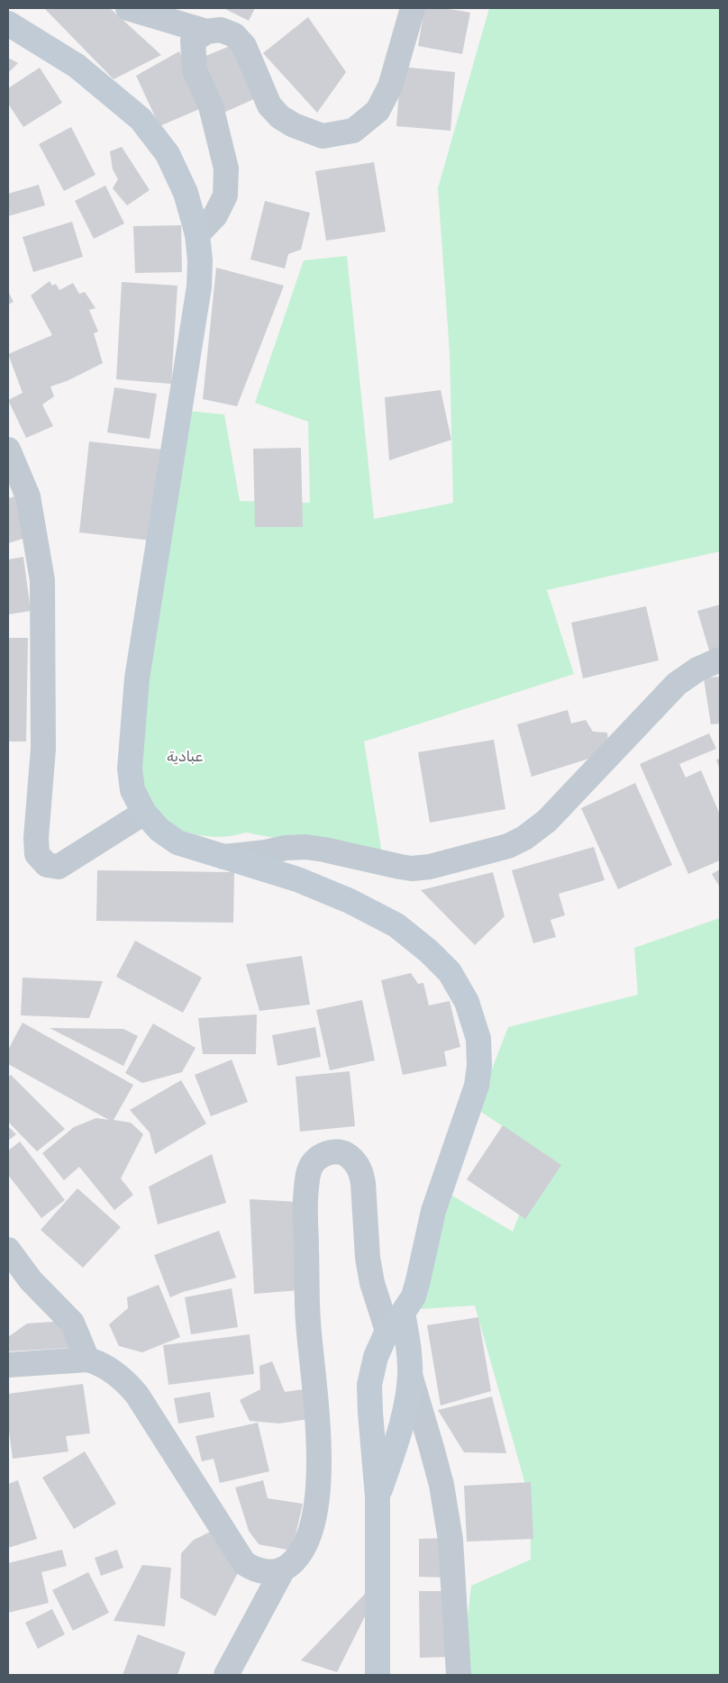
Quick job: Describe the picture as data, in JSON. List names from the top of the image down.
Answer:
{
  "districts": ["عبادية"]
}
